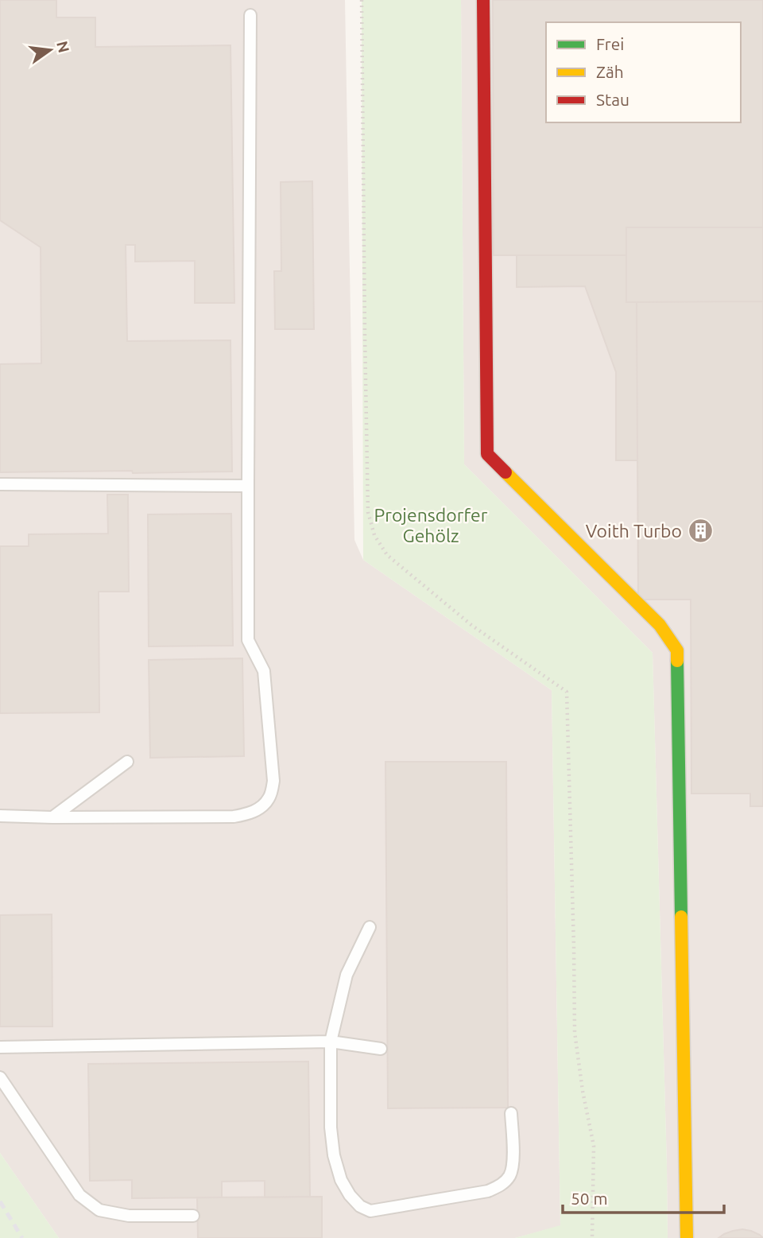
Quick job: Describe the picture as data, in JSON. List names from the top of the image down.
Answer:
{
  "parks": ["Projensdorfer Gehölz"],
  "places": {
    "building": ["Voith Turbo"]
  },
  "legend": ["Frei", "Zäh", "Stau"],
  "scale_bar": "50 m",
  "north": "right"
}
